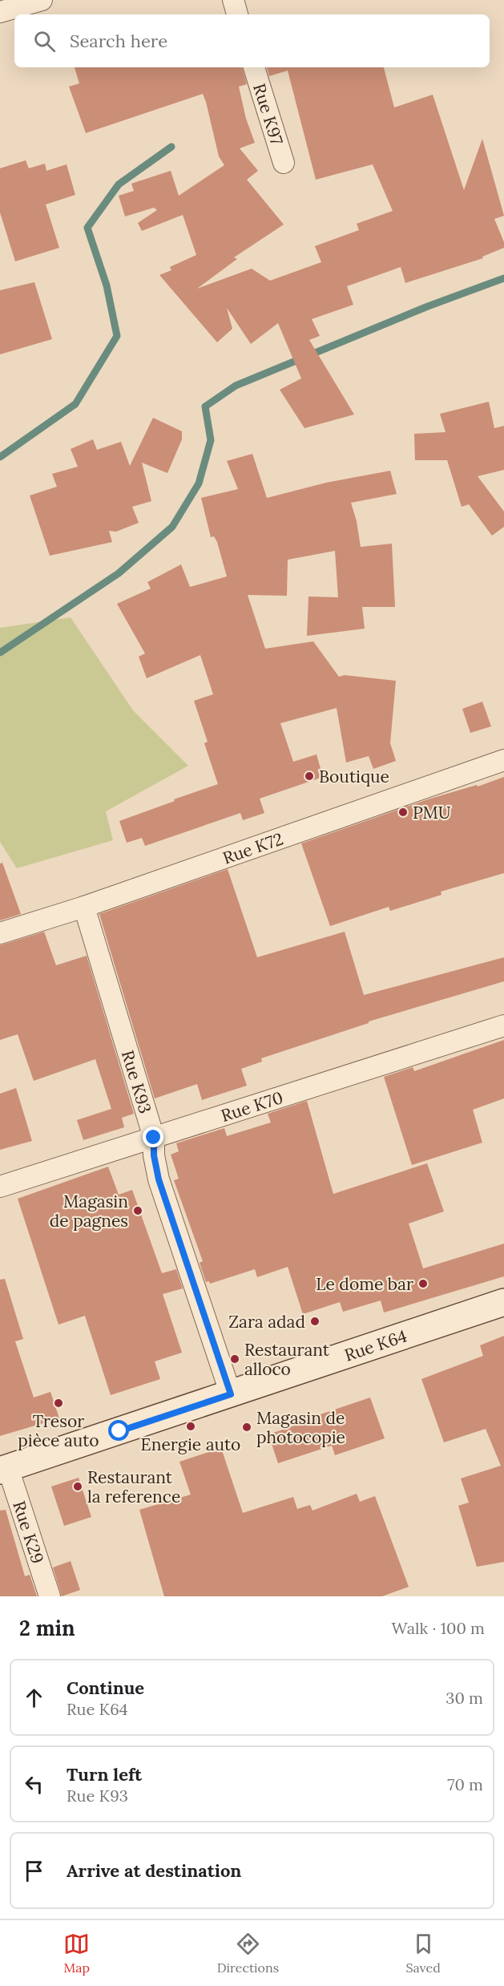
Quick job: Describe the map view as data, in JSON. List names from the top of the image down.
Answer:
{
  "streets": {
    "street": [
      "Rue K97",
      "Rue K72",
      "Rue K93",
      "Rue K70",
      "Rue K64",
      "Rue K29"
    ]
  },
  "crossings": [
    ["Rue K72", "Rue K93"],
    ["Rue K93", "Rue K70"],
    ["Rue K93", "Rue K64"],
    ["Rue K64", "Rue K29"]
  ],
  "places": [
    "Boutique",
    "PMU",
    "Magasin de pagnes",
    "Le dome bar",
    "Zara adad",
    "Restaurant alloco",
    "Tresor pièce auto",
    "Energie auto",
    "Magasin de photocopie",
    "Restaurant la reference"
  ],
  "page": {
    "search": "Search here",
    "heading": ["2 min", "Walk · 100 m"],
    "list": [
      ["Continue", "Rue K64", "30 m"],
      ["Turn left", "Rue K93", "70 m"],
      "Arrive at destination"
    ],
    "nav": ["Map", "Directions", "Saved"]
  }
}
